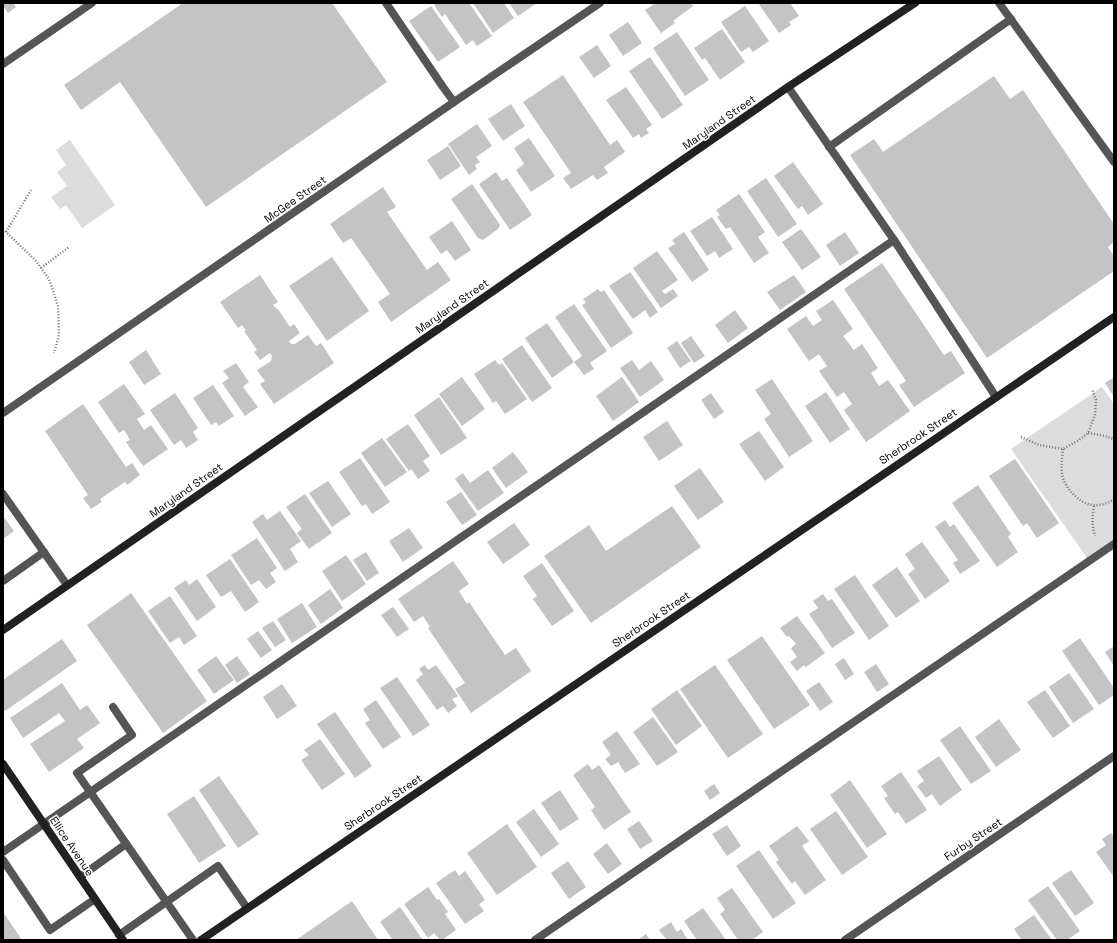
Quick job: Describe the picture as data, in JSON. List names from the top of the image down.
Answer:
{
  "streets": {
    "main road": ["Maryland Street", "Sherbrook Street", "Ellice Avenue"],
    "street": ["McGee Street", "Furby Street"]
  }
}
